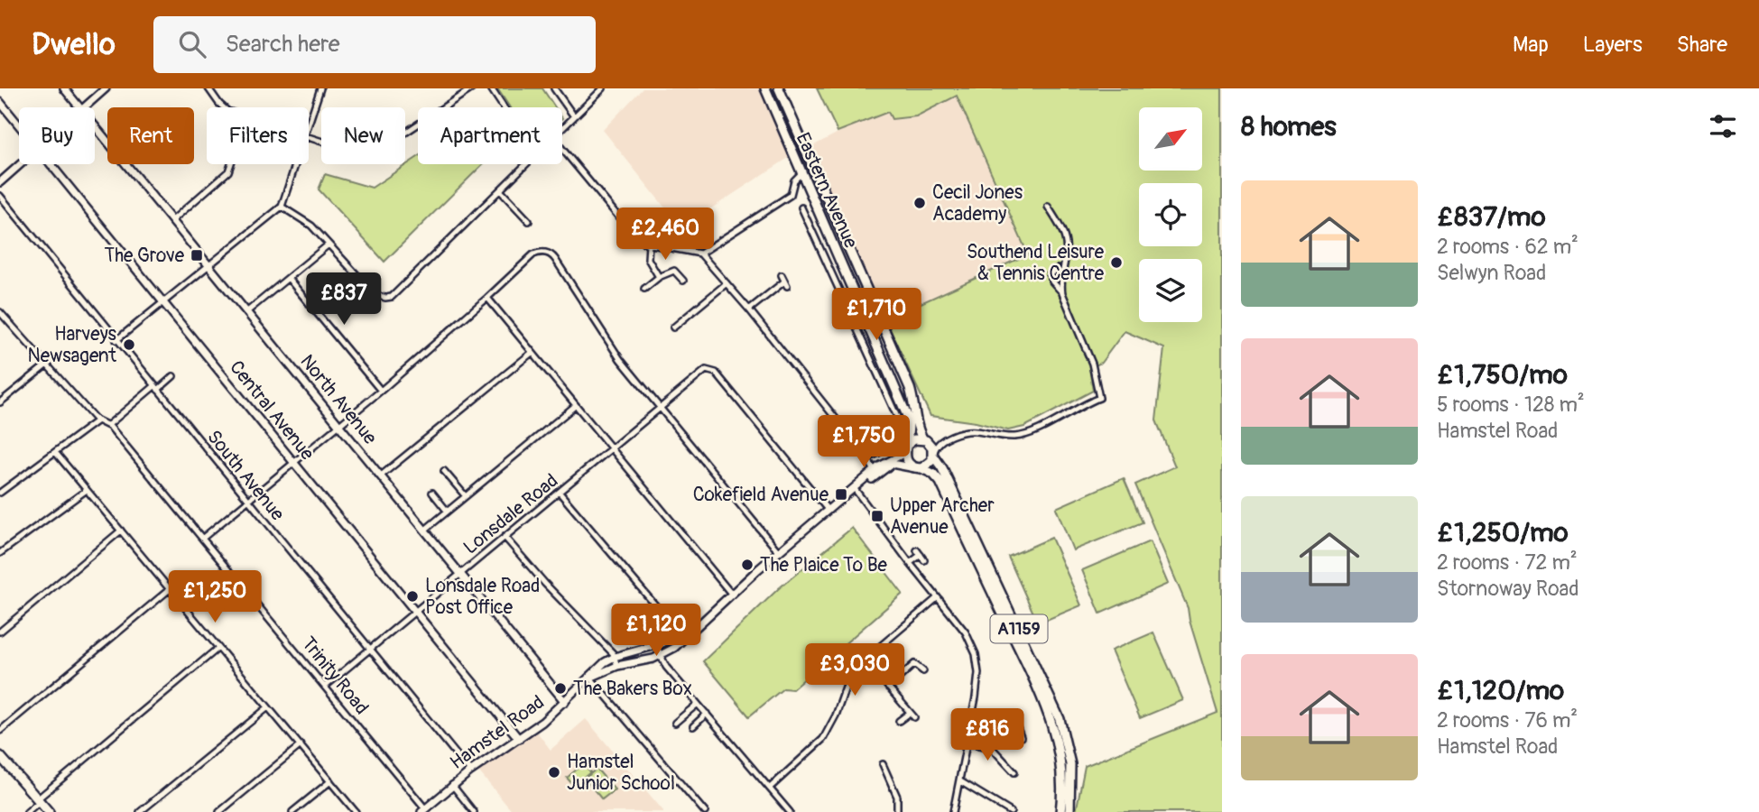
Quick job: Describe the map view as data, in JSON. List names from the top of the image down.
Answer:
{
  "streets": {
    "main road": ["Eastern Avenue", "A1159"],
    "street": [
      "North Avenue",
      "Central Avenue",
      "South Avenue",
      "Lonsdale Road",
      "Trinity Road",
      "Hamstel Road"
    ]
  },
  "crossings": [
    ["Eastern Avenue", "A1159"],
    ["Eastern Avenue", "Hamstel Road"],
    ["North Avenue", "Lonsdale Road"],
    ["North Avenue", "Hamstel Road"],
    ["Central Avenue", "Lonsdale Road"],
    ["Central Avenue", "Hamstel Road"],
    ["South Avenue", "Lonsdale Road"],
    ["South Avenue", "Hamstel Road"],
    ["Lonsdale Road", "Trinity Road"],
    ["Lonsdale Road", "Hamstel Road"],
    ["A1159", "Hamstel Road"],
    ["Trinity Road", "Hamstel Road"]
  ],
  "places": {
    "other": [
      "Cecil Jones Academy",
      "Southend Leisure & Tennis Centre",
      "Harveys Newsagent",
      "The Plaice To Be",
      "Lonsdale Road Post Office",
      "The Bakers Box",
      "Hamstel Junior School"
    ],
    "transit": ["The Grove", "Cokefield Avenue", "Upper Archer Avenue"]
  },
  "north": "top right",
  "page": {
    "header": "Dwello",
    "search": "Search here",
    "nav": ["Map", "Layers", "Share"],
    "heading": "8 homes",
    "chip": [
      "Buy",
      "Rent",
      "Filters",
      "New",
      "Apartment"
    ],
    "list": [
      {
        "name": "£837/mo",
        "note": "2 rooms · 62 m² · Selwyn Road"
      },
      {
        "name": "£1,750/mo",
        "note": "5 rooms · 128 m² · Hamstel Road"
      },
      {
        "name": "£1,250/mo",
        "note": "2 rooms · 72 m² · Stornoway Road"
      },
      {
        "name": "£1,120/mo",
        "note": "2 rooms · 76 m² · Hamstel Road"
      }
    ],
    "price": [
      "£2,460",
      "£837",
      "£1,710",
      "£1,750",
      "£1,250",
      "£1,120",
      "£3,030",
      "£816"
    ]
  }
}
